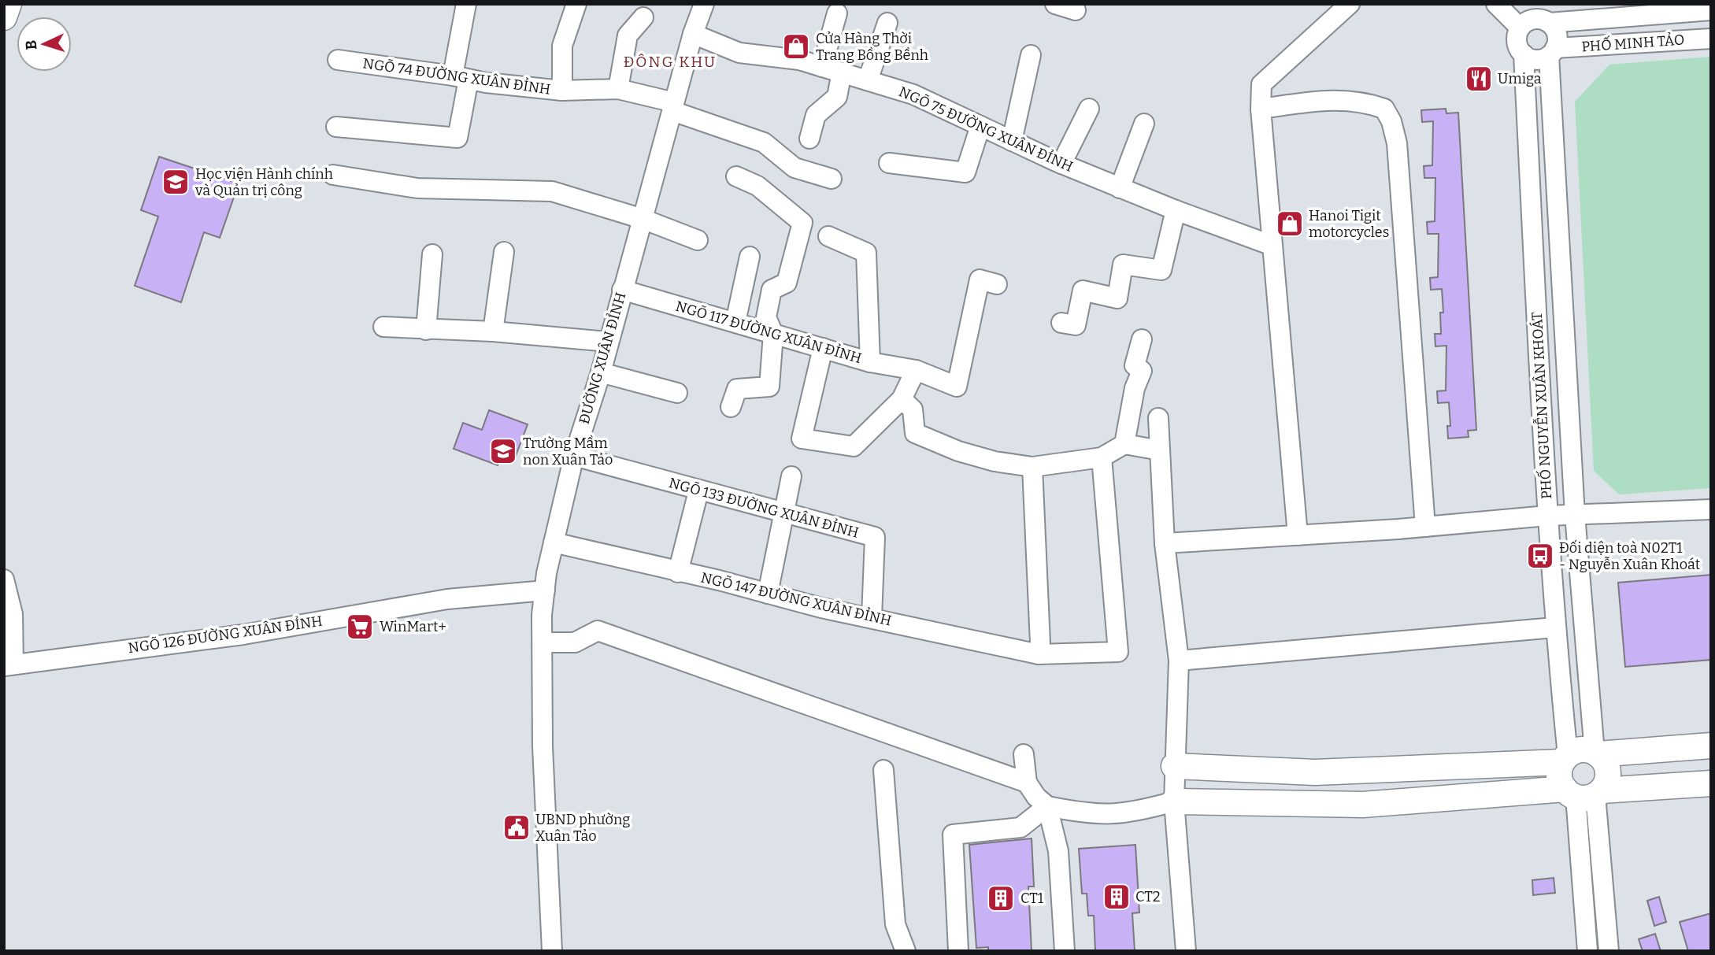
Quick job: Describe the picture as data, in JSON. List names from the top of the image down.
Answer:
{
  "streets": {
    "street": [
      "PHỐ MINH TẢO",
      "NGÕ 74 ĐƯỜNG XUÂN ĐỈNH",
      "NGÕ 75 ĐƯỜNG XUÂN ĐỈNH",
      "NGÕ 117 ĐƯỜNG XUÂN ĐỈNH",
      "ĐƯỜNG XUÂN ĐỈNH",
      "PHỐ NGUYỄN XUÂN KHOÁT",
      "NGÕ 133 ĐƯỜNG XUÂN ĐỈNH",
      "NGÕ 147 ĐƯỜNG XUÂN ĐỈNH",
      "NGÕ 126 ĐƯỜNG XUÂN ĐỈNH"
    ]
  },
  "crossings": [
    ["PHỐ MINH TẢO", "PHỐ NGUYỄN XUÂN KHOÁT"],
    ["NGÕ 74 ĐƯỜNG XUÂN ĐỈNH", "ĐƯỜNG XUÂN ĐỈNH"],
    ["NGÕ 75 ĐƯỜNG XUÂN ĐỈNH", "ĐƯỜNG XUÂN ĐỈNH"],
    ["NGÕ 117 ĐƯỜNG XUÂN ĐỈNH", "ĐƯỜNG XUÂN ĐỈNH"],
    ["ĐƯỜNG XUÂN ĐỈNH", "NGÕ 133 ĐƯỜNG XUÂN ĐỈNH"],
    ["ĐƯỜNG XUÂN ĐỈNH", "NGÕ 147 ĐƯỜNG XUÂN ĐỈNH"],
    ["ĐƯỜNG XUÂN ĐỈNH", "NGÕ 126 ĐƯỜNG XUÂN ĐỈNH"],
    ["NGÕ 133 ĐƯỜNG XUÂN ĐỈNH", "NGÕ 147 ĐƯỜNG XUÂN ĐỈNH"]
  ],
  "districts": ["ĐÔNG KHU"],
  "places": {
    "shop": ["Cửa Hàng Thời Trang Bồng Bềnh", "Hanoi Tigit motorcycles"],
    "restaurant": ["Umiga"],
    "school or university": ["Học viện Hành chính và Quản trị công", "Trường Mầm non Xuân Tảo"],
    "bus stop": ["Đối diện toà N02T1 - Nguyễn Xuân Khoát"],
    "supermarket": ["WinMart+"],
    "public building": ["UBND phường Xuân Tảo"],
    "building": ["CT2", "CT1"]
  },
  "north": "left"
}
